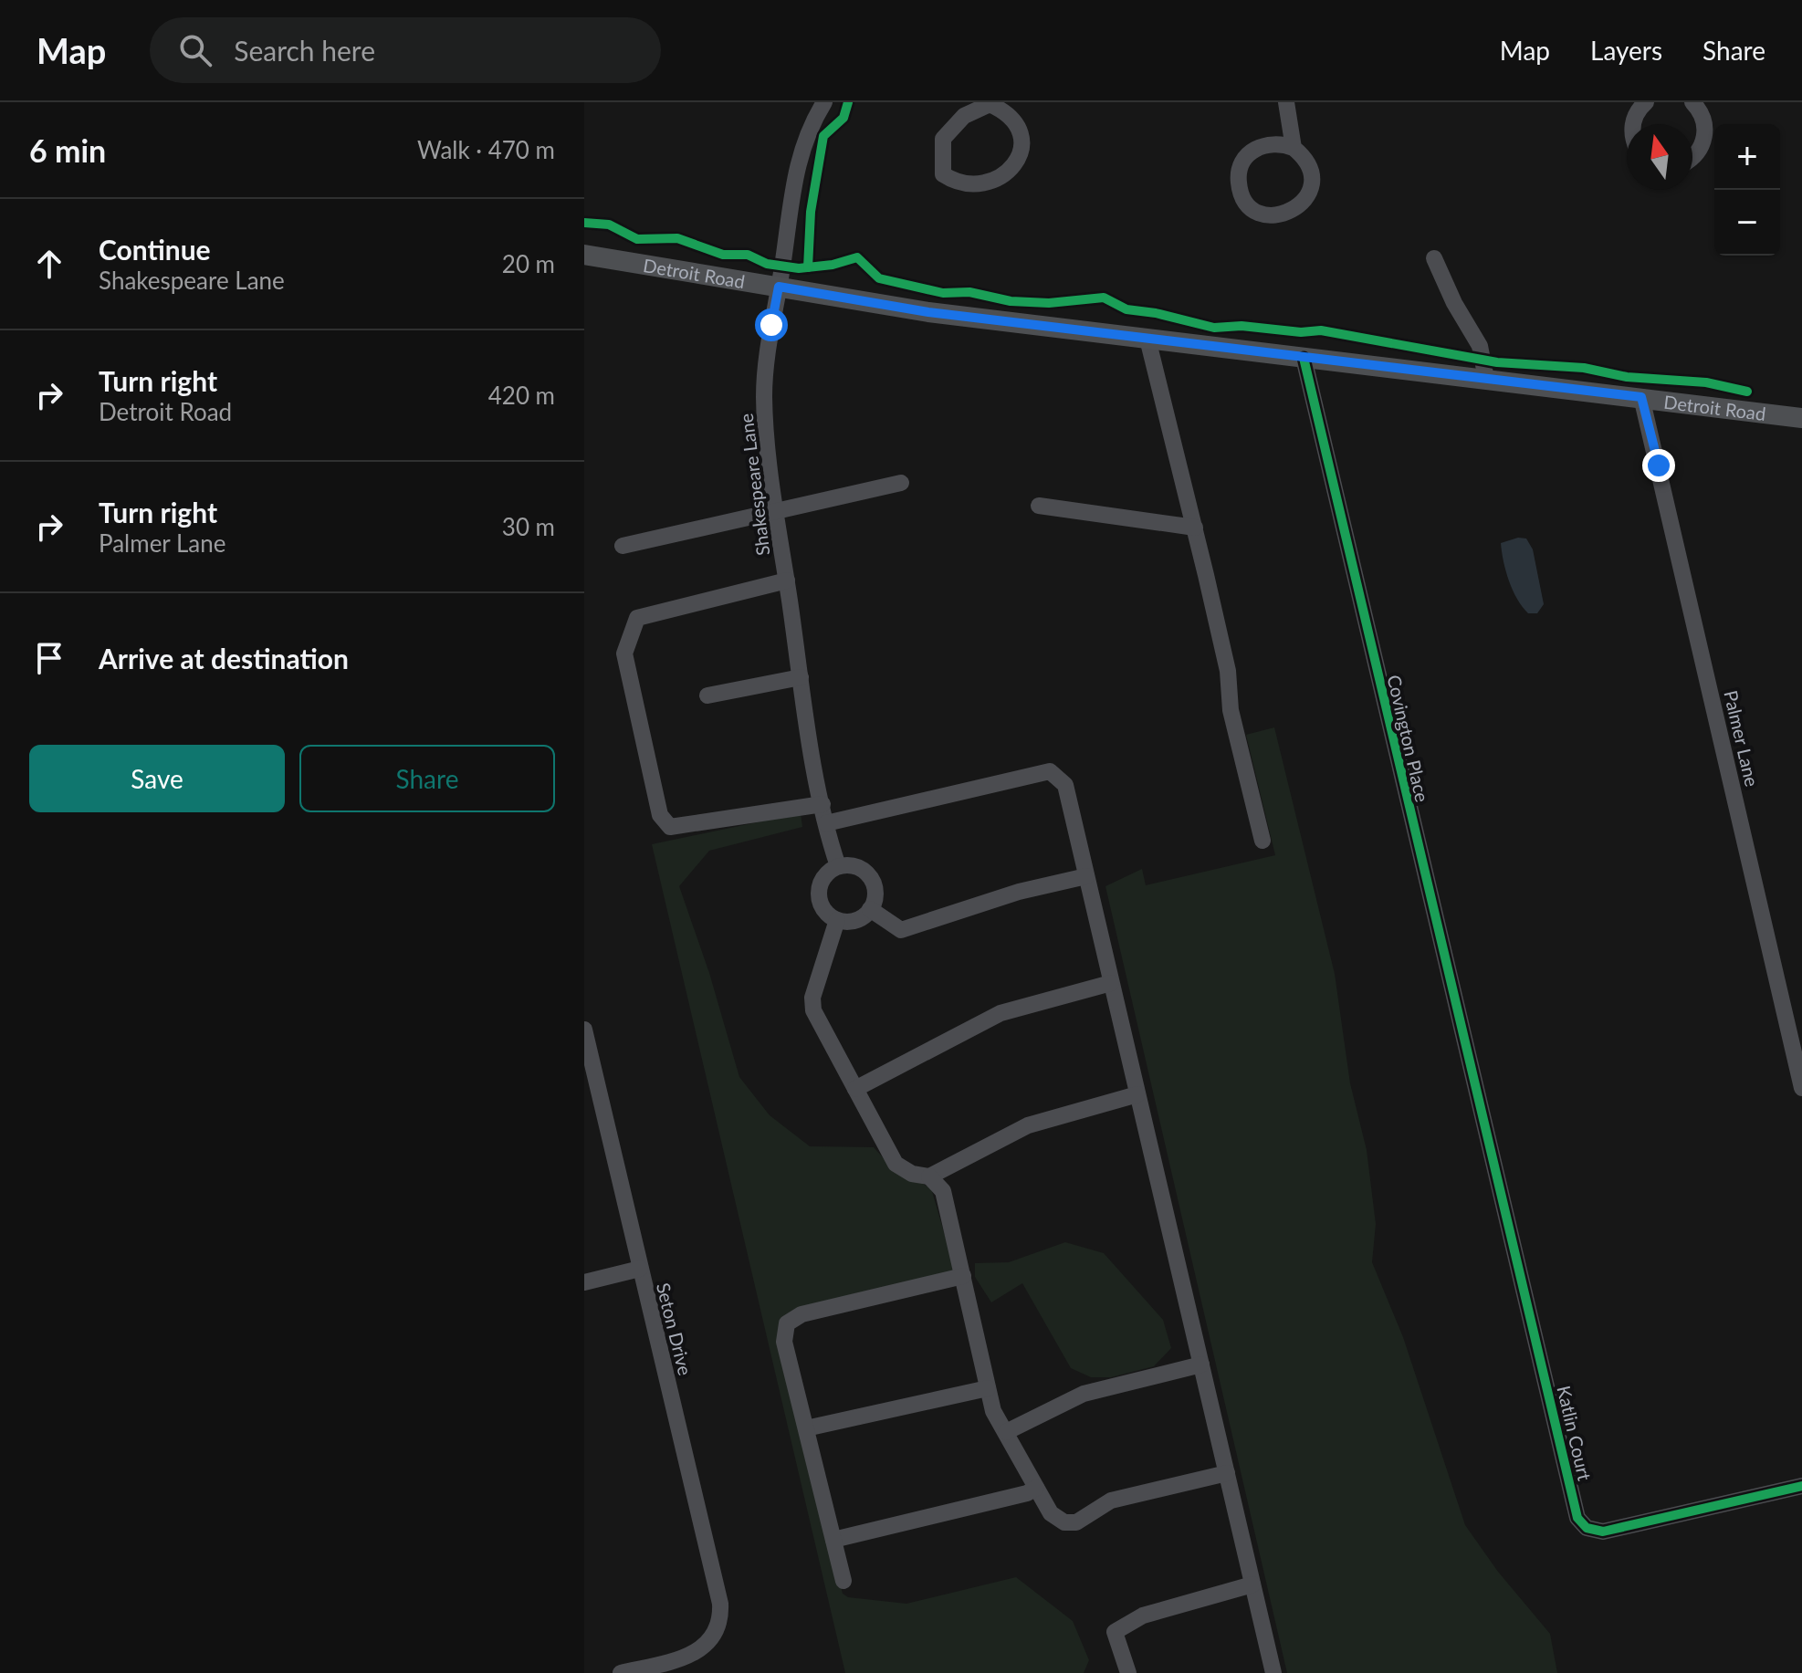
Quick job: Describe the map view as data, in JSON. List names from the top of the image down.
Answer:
{
  "streets": {
    "main road": ["Detroit Road"],
    "street": [
      "Shakespeare Lane",
      "Covington Place",
      "Palmer Lane",
      "Seton Drive",
      "Katlin Court"
    ]
  },
  "crossings": [
    ["Detroit Road", "Shakespeare Lane"],
    ["Detroit Road", "Covington Place"],
    ["Detroit Road", "Palmer Lane"],
    ["Covington Place", "Katlin Court"]
  ],
  "north": "top",
  "page": {
    "header": "Map",
    "search": "Search here",
    "nav": ["Map", "Layers", "Share"],
    "heading": ["6 min", "Walk · 470 m"],
    "map_buttons": ["+", "−"],
    "list": [
      ["Continue", "Shakespeare Lane", "20 m"],
      ["Turn right", "Detroit Road", "420 m"],
      ["Turn right", "Palmer Lane", "30 m"],
      "Arrive at destination"
    ],
    "buttons": ["Save", "Share"]
  }
}
